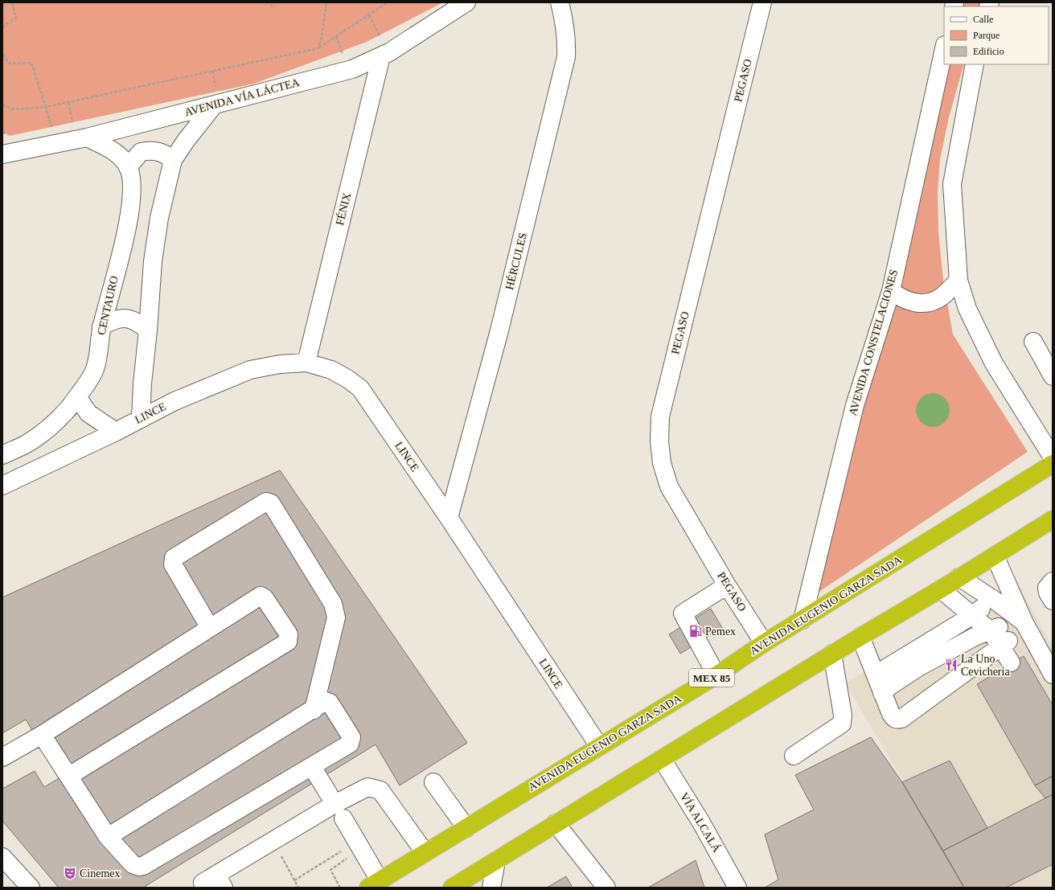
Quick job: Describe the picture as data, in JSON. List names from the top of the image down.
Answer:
{
  "streets": {
    "highway": ["AVENIDA EUGENIO GARZA SADA", "MEX 85"],
    "street": [
      "PEGASO",
      "AVENIDA VÍA LÁCTEA",
      "FÉNIX",
      "HÉRCULES",
      "CENTAURO",
      "AVENIDA CONSTELACIONES",
      "LINCE",
      "VÍA ALCALÁ"
    ]
  },
  "crossings": [
    ["PEGASO", "AVENIDA EUGENIO GARZA SADA"],
    ["AVENIDA VÍA LÁCTEA", "FÉNIX"],
    ["AVENIDA VÍA LÁCTEA", "CENTAURO"],
    ["FÉNIX", "LINCE"],
    ["HÉRCULES", "LINCE"],
    ["AVENIDA CONSTELACIONES", "AVENIDA EUGENIO GARZA SADA"],
    ["LINCE", "AVENIDA EUGENIO GARZA SADA"]
  ],
  "places": {
    "fuel station": ["Pemex"],
    "restaurant": ["La Uno Cevicheria"],
    "theatre": ["Cinemex"]
  },
  "legend": ["Calle", "Parque", "Edificio"]
}
